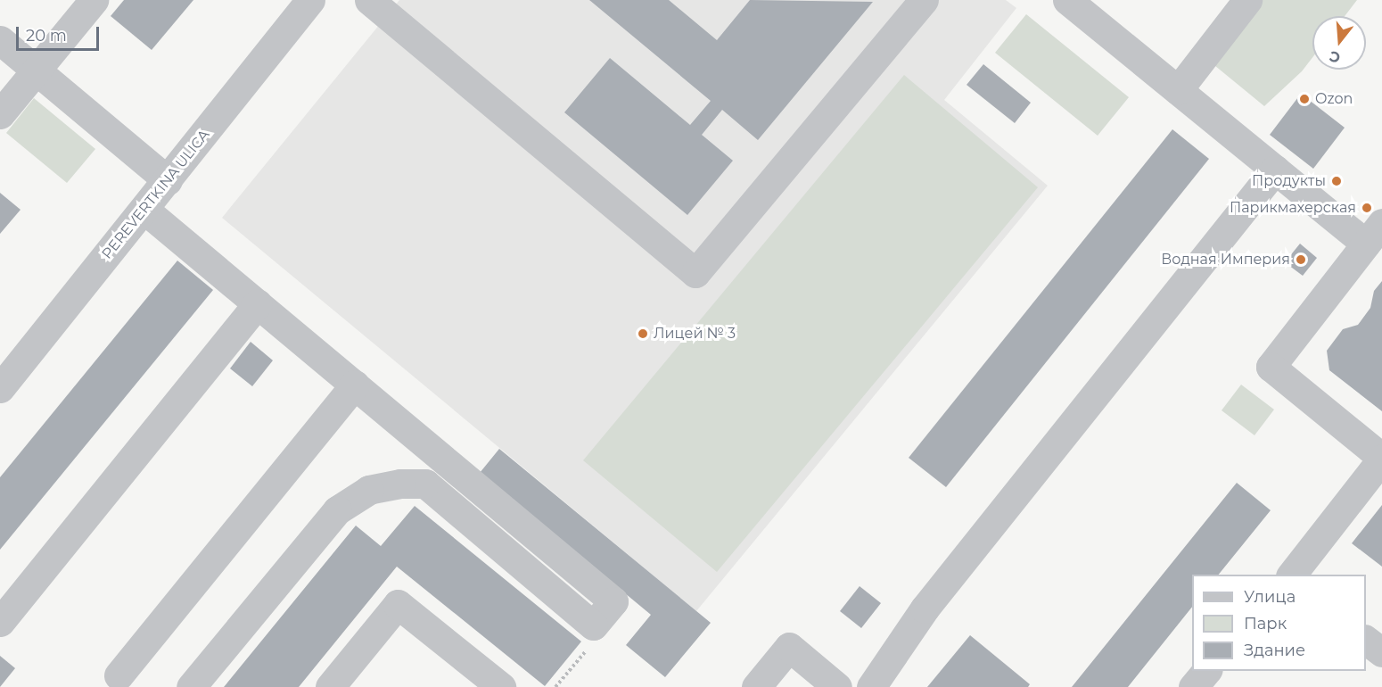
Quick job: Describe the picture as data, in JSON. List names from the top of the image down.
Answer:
{
  "streets": {
    "street": ["PEREVERTKINA ULICA"]
  },
  "places": [
    "Ozon",
    "Продукты",
    "Парикмахерская",
    "Водная Империя",
    "Лицей № 3"
  ],
  "legend": ["Улица", "Парк", "Здание"],
  "scale_bar": "20 m",
  "north": "bottom"
}
